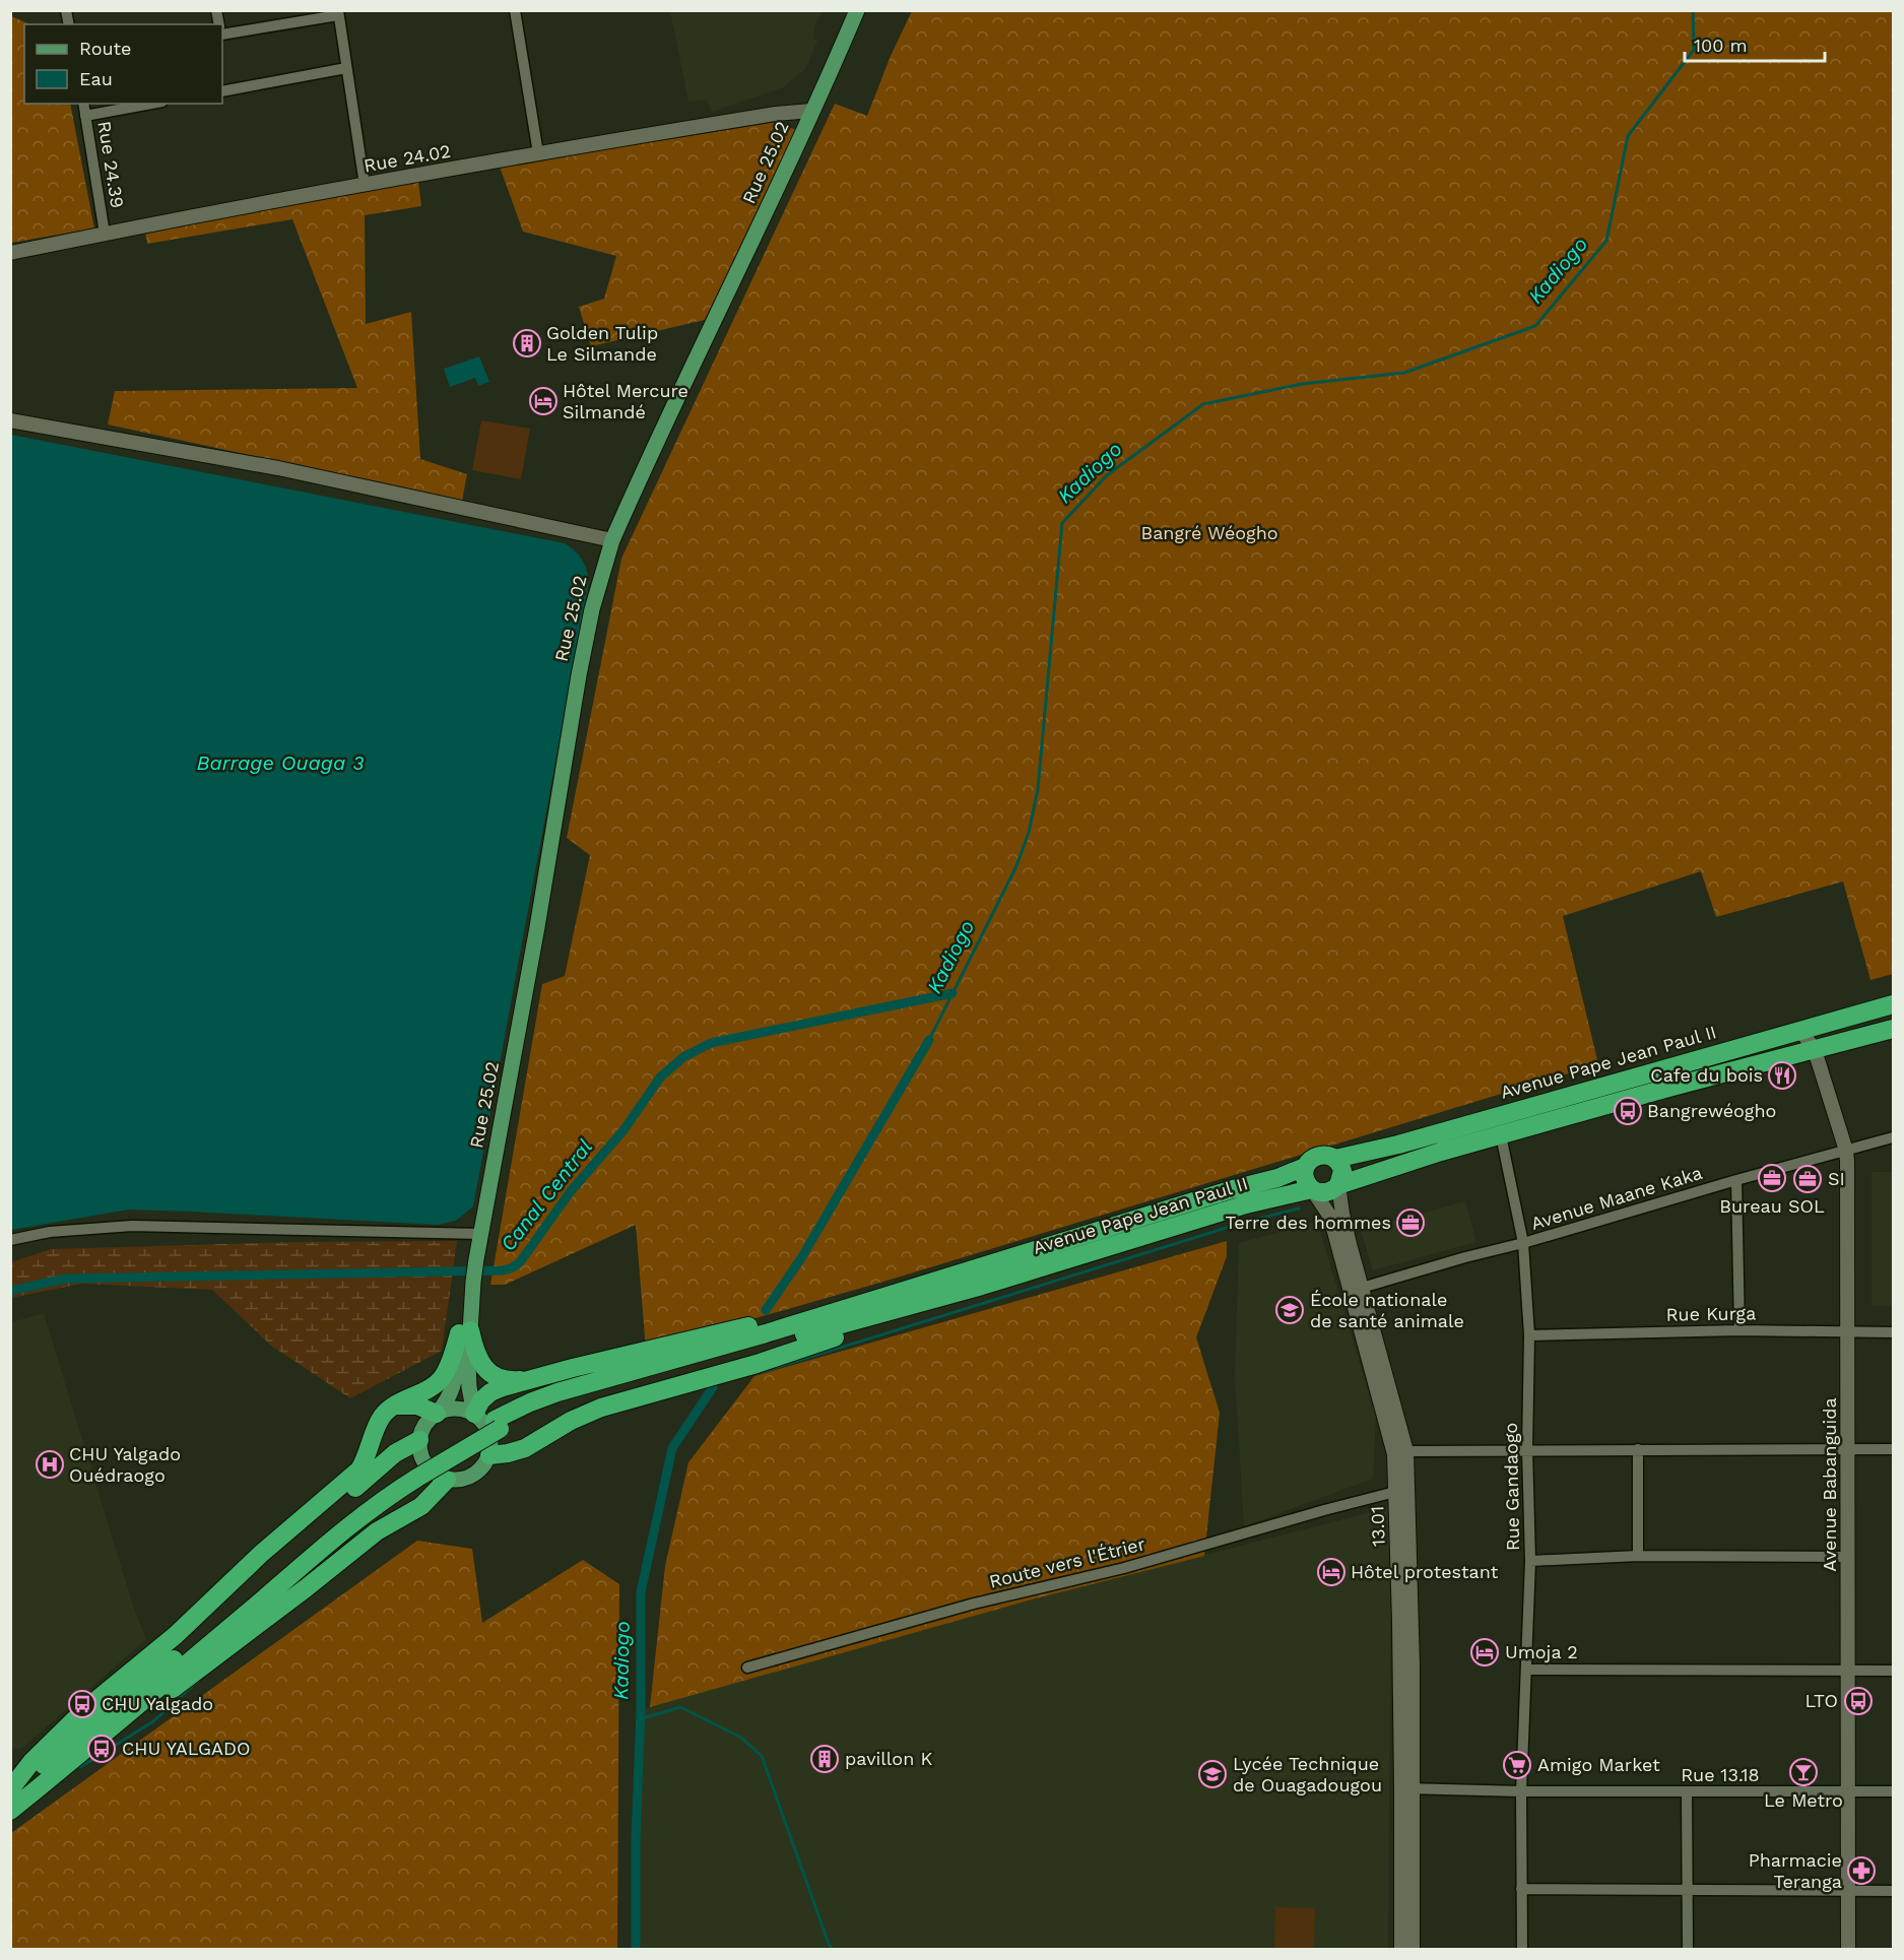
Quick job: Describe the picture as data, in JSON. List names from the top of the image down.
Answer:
{
  "streets": {
    "highway": ["Avenue Pape Jean Paul II"],
    "main road": ["Rue 25.02"],
    "street": [
      "Rue 24.02",
      "Rue 24.39",
      "Avenue Maane Kaka",
      "Rue Kurga",
      "Avenue Babanguida",
      "Rue Gandaogo",
      "13.01",
      "Route vers l'Étrier",
      "Rue 13.18"
    ]
  },
  "crossings": [
    ["Rue 24.02", "Rue 25.02"],
    ["Rue 24.02", "Rue 24.39"],
    ["Avenue Pape Jean Paul II", "Avenue Babanguida"],
    ["Avenue Pape Jean Paul II", "Rue Gandaogo"],
    ["Avenue Pape Jean Paul II", "13.01"],
    ["Avenue Maane Kaka", "Avenue Babanguida"],
    ["Avenue Maane Kaka", "Rue Gandaogo"],
    ["Avenue Maane Kaka", "13.01"],
    ["Rue Kurga", "Avenue Babanguida"],
    ["Rue Kurga", "Rue Gandaogo"],
    ["Avenue Babanguida", "Rue 13.18"],
    ["Rue Gandaogo", "Rue 13.18"],
    ["13.01", "Route vers l'Étrier"],
    ["13.01", "Rue 13.18"]
  ],
  "water": ["Kadiogo", "Barrage Ouaga 3", "Canal Central"],
  "parks": ["Bangré Wéogho"],
  "places": {
    "building": ["Golden Tulip Le Silmande", "pavillon K"],
    "hotel": ["Hôtel Mercure Silmandé", "Hôtel protestant", "Umoja 2"],
    "restaurant": ["Cafe du bois"],
    "bus stop": [
      "Bangrewéogho",
      "LTO",
      "CHU Yalgado",
      "CHU YALGADO"
    ],
    "office": ["Bureau SOL", "SI", "Terre des hommes"],
    "school or university": ["École nationale de santé animale", "Lycée Technique de Ouagadougou"],
    "hospital": ["CHU Yalgado Ouédraogo"],
    "supermarket": ["Amigo Market"],
    "bar": ["Le Metro"],
    "pharmacy": ["Pharmacie Teranga"]
  },
  "legend": ["Route", "Eau"],
  "scale_bar": "100 m"
}
